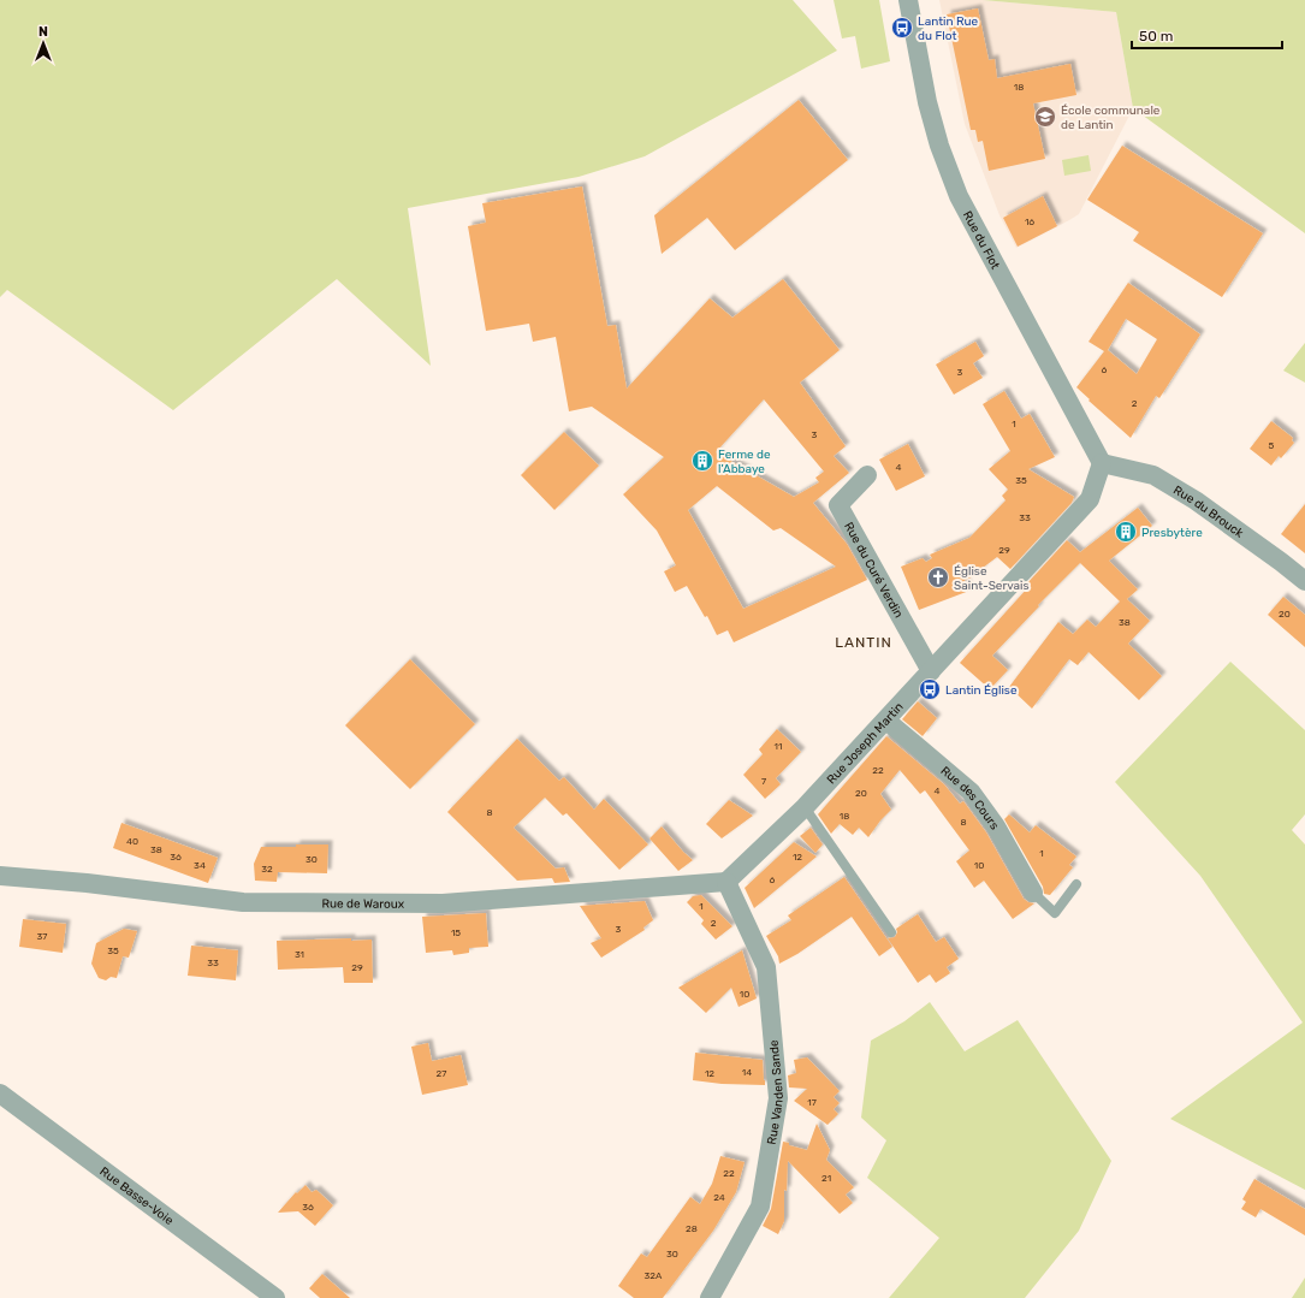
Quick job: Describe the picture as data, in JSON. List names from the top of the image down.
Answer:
{
  "streets": {
    "street": [
      "Rue du Flot",
      "Rue du Brouck",
      "Rue du Curé Verdin",
      "Rue Joseph Martin",
      "Rue des Cours",
      "Rue de Waroux",
      "Rue Vanden Sande",
      "Rue Basse-Voie"
    ]
  },
  "crossings": [
    ["Rue du Flot", "Rue du Brouck"],
    ["Rue du Flot", "Rue Joseph Martin"],
    ["Rue du Brouck", "Rue Joseph Martin"],
    ["Rue du Curé Verdin", "Rue Joseph Martin"],
    ["Rue Joseph Martin", "Rue des Cours"],
    ["Rue Joseph Martin", "Rue de Waroux"],
    ["Rue Joseph Martin", "Rue Vanden Sande"],
    ["Rue de Waroux", "Rue Vanden Sande"]
  ],
  "districts": ["LANTIN"],
  "places": {
    "bus stop": ["Lantin Rue du Flot", "Lantin Église"],
    "school or university": ["École communale de Lantin"],
    "building": ["Ferme de l'Abbaye", "Presbytère"],
    "church": ["Église Saint-Servais"]
  },
  "house_numbers": [
    "18",
    "16",
    "6",
    "3",
    "2",
    "1",
    "3",
    "5",
    "4",
    "35",
    "33",
    "29",
    "20",
    "38",
    "11",
    "22",
    "7",
    "4",
    "20",
    "8",
    "18",
    "8",
    "40",
    "38",
    "1",
    "36",
    "12",
    "30",
    "34",
    "10",
    "32",
    "6",
    "1",
    "2",
    "3",
    "15",
    "37",
    "35",
    "31",
    "33",
    "29",
    "10",
    "14",
    "27",
    "12",
    "17",
    "22",
    "21",
    "24",
    "36",
    "28",
    "30",
    "32A"
  ],
  "scale_bar": "50 m",
  "north": "top"
}
